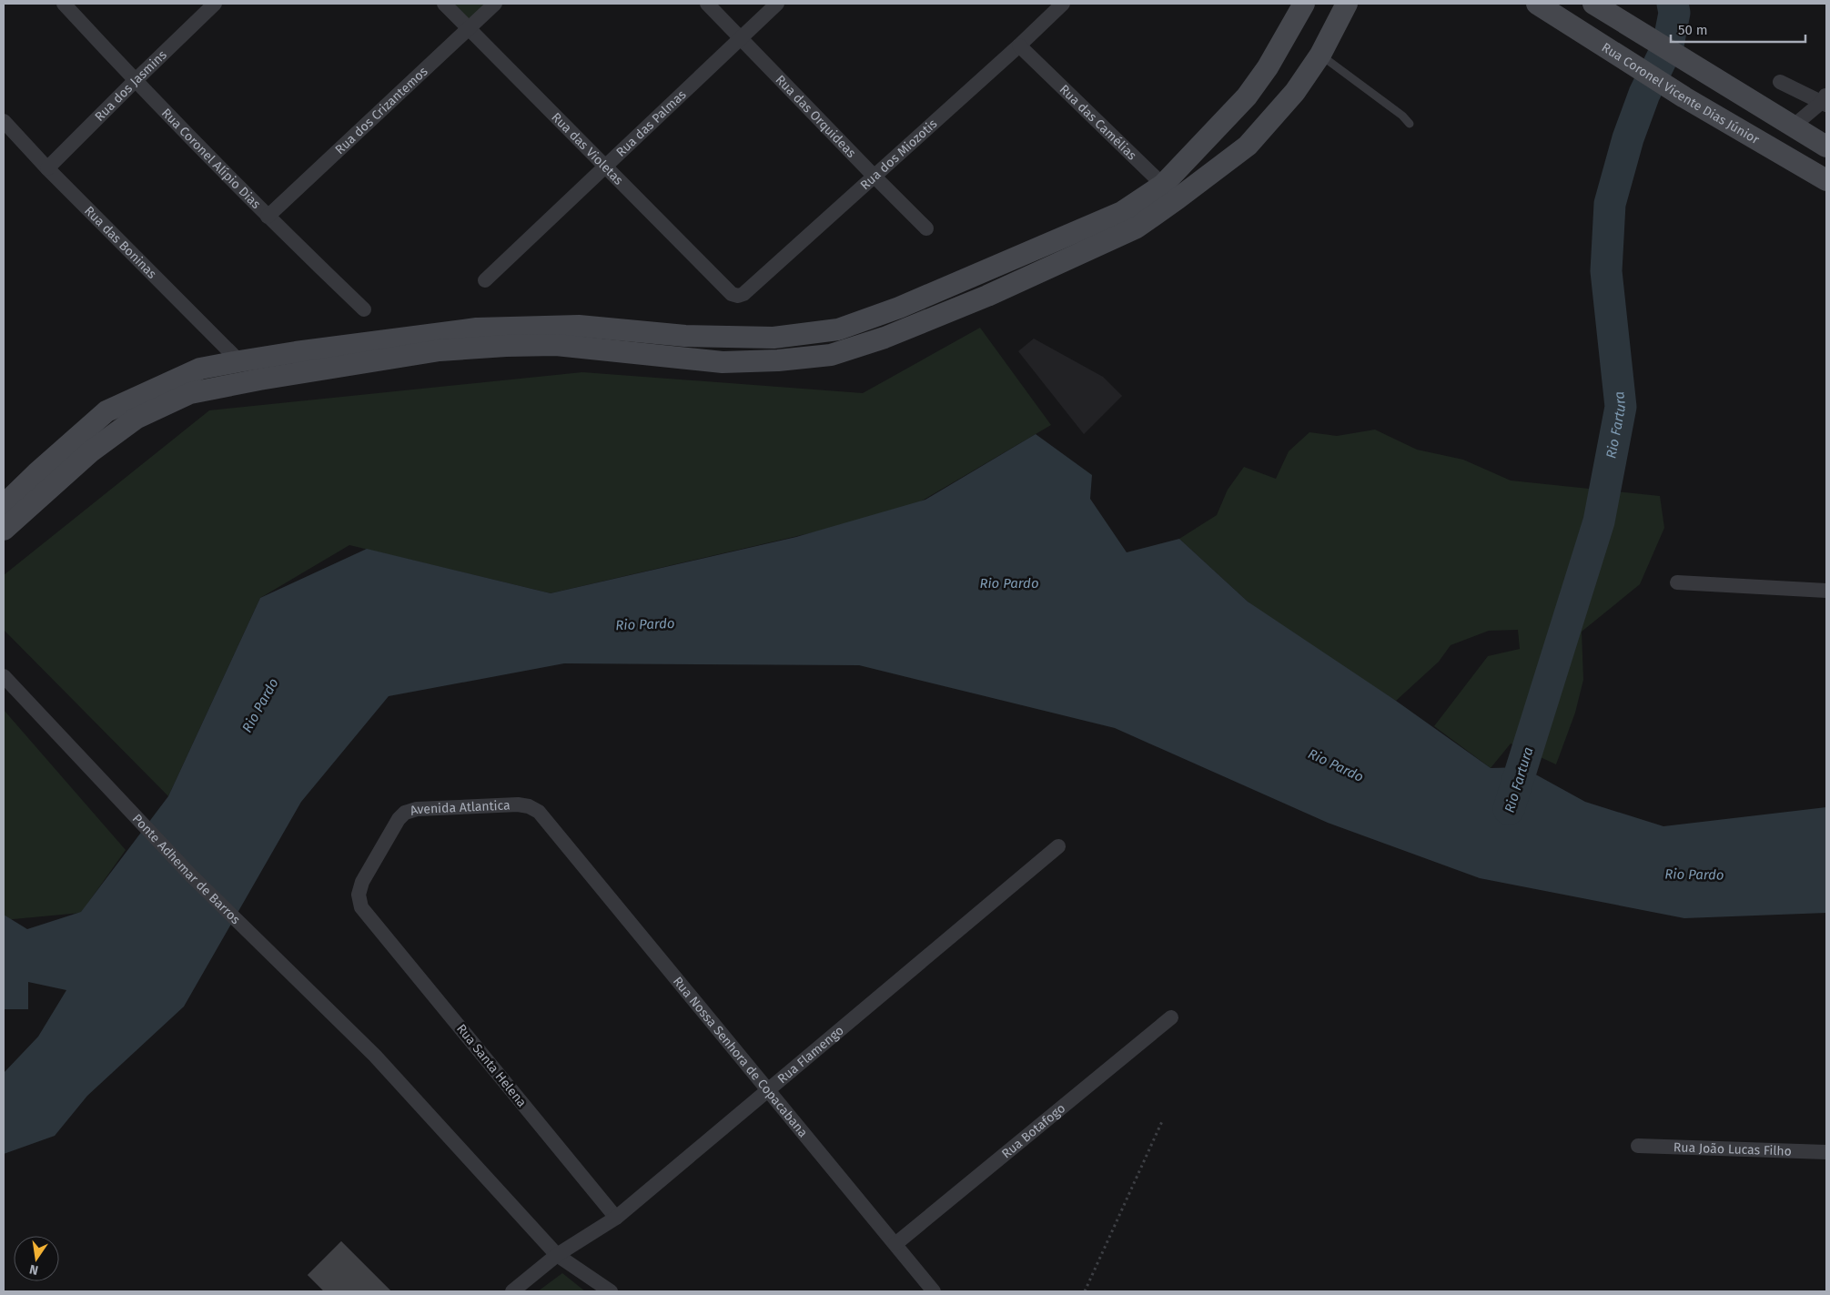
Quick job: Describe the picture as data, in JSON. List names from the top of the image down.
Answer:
{
  "streets": {
    "main road": ["Rua Coronel Vicente Dias Júnior"],
    "street": [
      "Rua dos Jasmins",
      "Rua dos Crizantemos",
      "Rua das Orquideas",
      "Rua das Camélias",
      "Rua das Palmas",
      "Rua das Violetas",
      "Rua dos Miozotis",
      "Rua Coronel Alípio Dias",
      "Rua das Boninas",
      "Avenida Atlantica",
      "Ponte Adhemar de Barros",
      "Rua Flamengo",
      "Rua Nossa Senhora de Copacabana",
      "Rua Santa Helena",
      "Rua Botafogo",
      "Rua João Lucas Filho"
    ]
  },
  "crossings": [
    ["Rua dos Jasmins", "Rua Coronel Alípio Dias"],
    ["Rua dos Jasmins", "Rua das Boninas"],
    ["Rua dos Crizantemos", "Rua das Violetas"],
    ["Rua dos Crizantemos", "Rua Coronel Alípio Dias"],
    ["Rua das Orquideas", "Rua das Palmas"],
    ["Rua das Orquideas", "Rua dos Miozotis"],
    ["Rua das Camélias", "Rua dos Miozotis"],
    ["Rua das Palmas", "Rua das Violetas"],
    ["Rua das Violetas", "Rua dos Miozotis"],
    ["Avenida Atlantica", "Rua Nossa Senhora de Copacabana"],
    ["Avenida Atlantica", "Rua Santa Helena"],
    ["Ponte Adhemar de Barros", "Rua Flamengo"],
    ["Rua Flamengo", "Rua Nossa Senhora de Copacabana"],
    ["Rua Flamengo", "Rua Santa Helena"],
    ["Rua Nossa Senhora de Copacabana", "Rua Botafogo"]
  ],
  "water": ["Rio Fartura", "Rio Pardo"],
  "scale_bar": "50 m",
  "north": "bottom"
}
